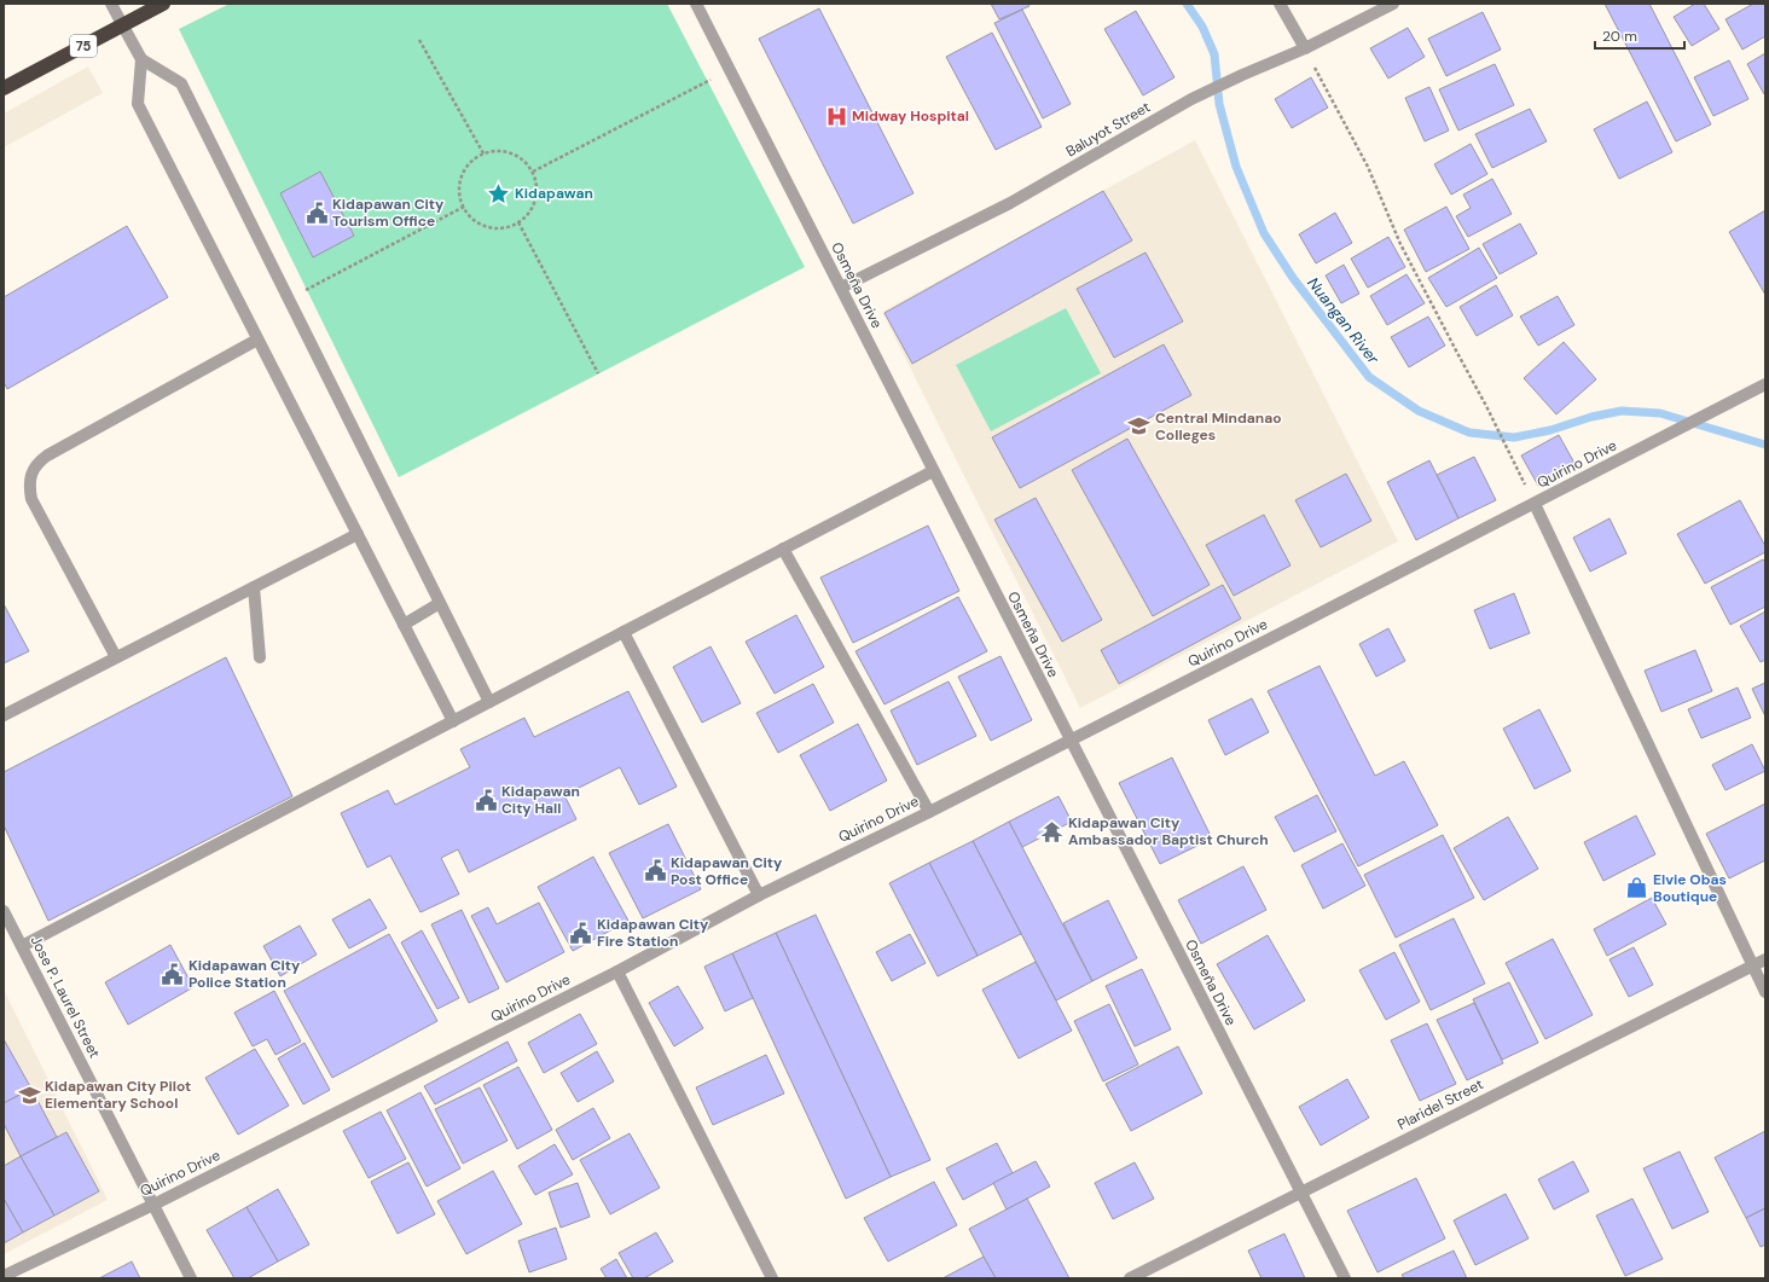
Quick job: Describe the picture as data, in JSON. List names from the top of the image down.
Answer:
{
  "streets": {
    "highway": ["75"],
    "street": [
      "Baluyot Street",
      "Osmeña Drive",
      "Quirino Drive",
      "Jose P. Laurel Street",
      "Plaridel Street"
    ]
  },
  "crossings": [
    ["Baluyot Street", "Osmeña Drive"],
    ["Osmeña Drive", "Quirino Drive"],
    ["Osmeña Drive", "Plaridel Street"],
    ["Quirino Drive", "Jose P. Laurel Street"]
  ],
  "water": ["Nuangan River"],
  "places": {
    "hospital": ["Midway Hospital"],
    "place": ["Kidapawan"],
    "public building": [
      "Kidapawan City Tourism Office",
      "Kidapawan City Hall",
      "Kidapawan City Post Office",
      "Kidapawan City Fire Station",
      "Kidapawan City Police Station"
    ],
    "school or university": ["Central Mindanao Colleges", "Kidapawan City Pilot Elementary School"],
    "temple": ["Kidapawan City Ambassador Baptist Church"],
    "shop": ["Elvie Obas Boutique"]
  },
  "scale_bar": "20 m"
}
